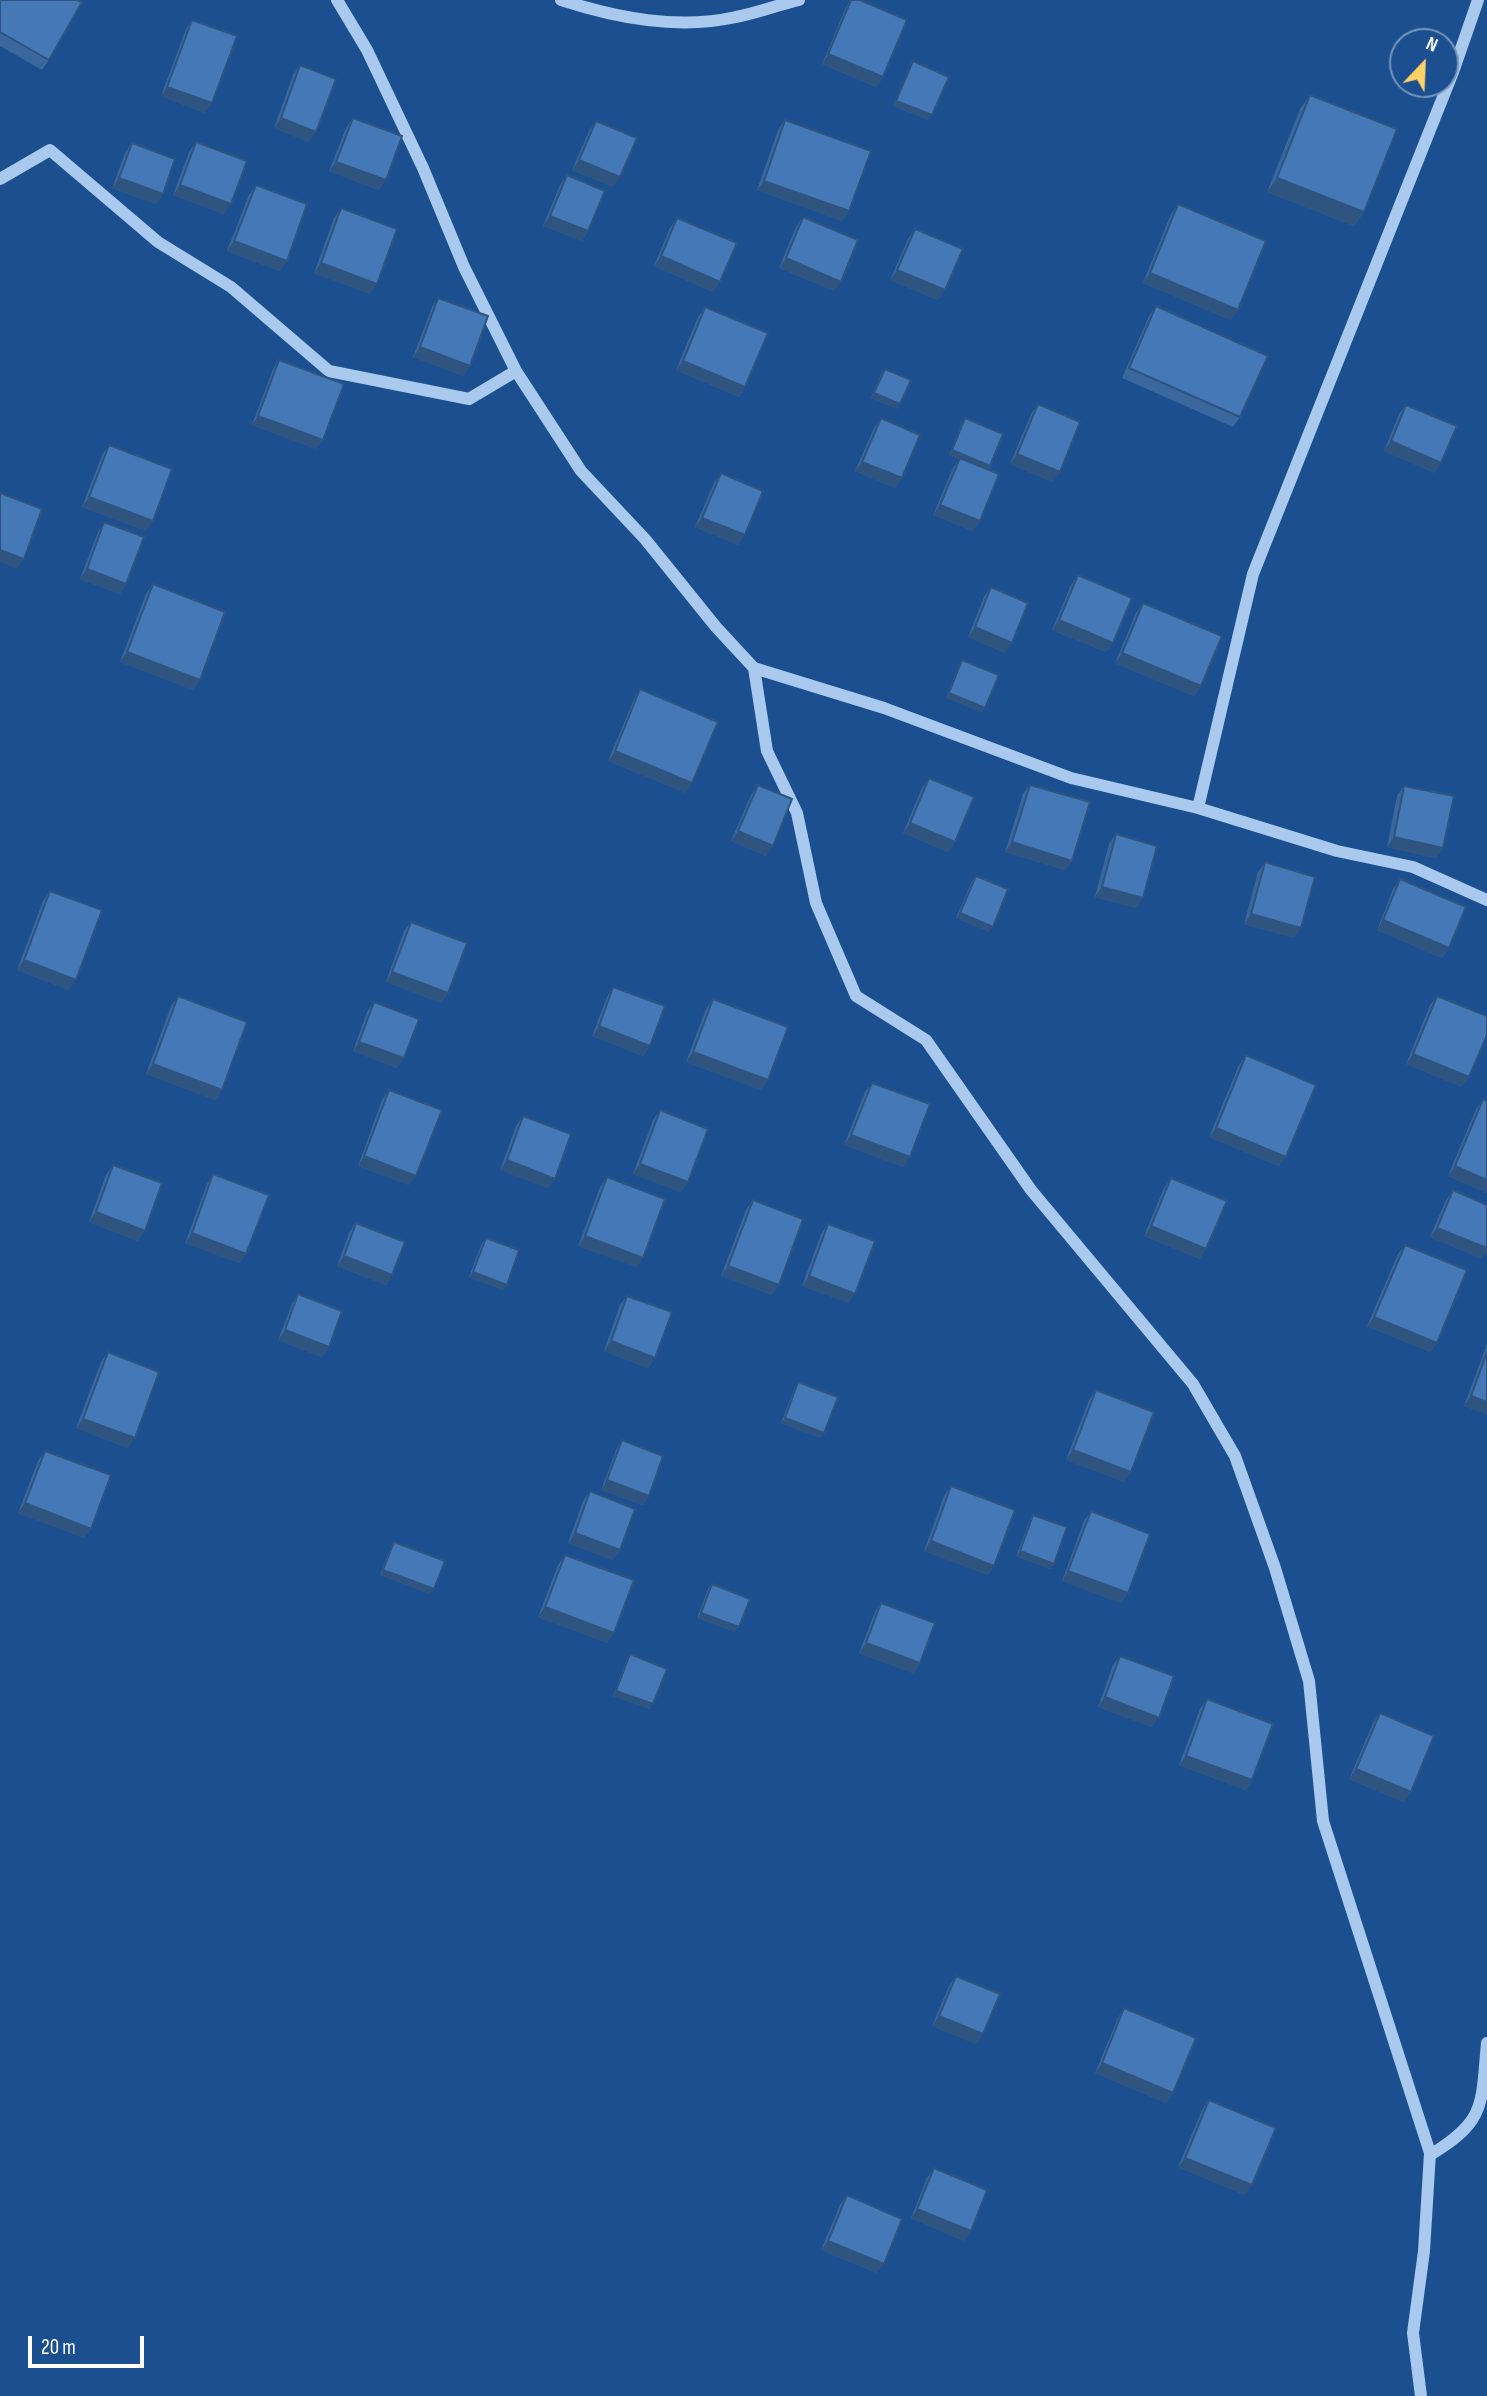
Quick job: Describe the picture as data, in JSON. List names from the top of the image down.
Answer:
{
  "scale_bar": "20 m",
  "north": "top right"
}
